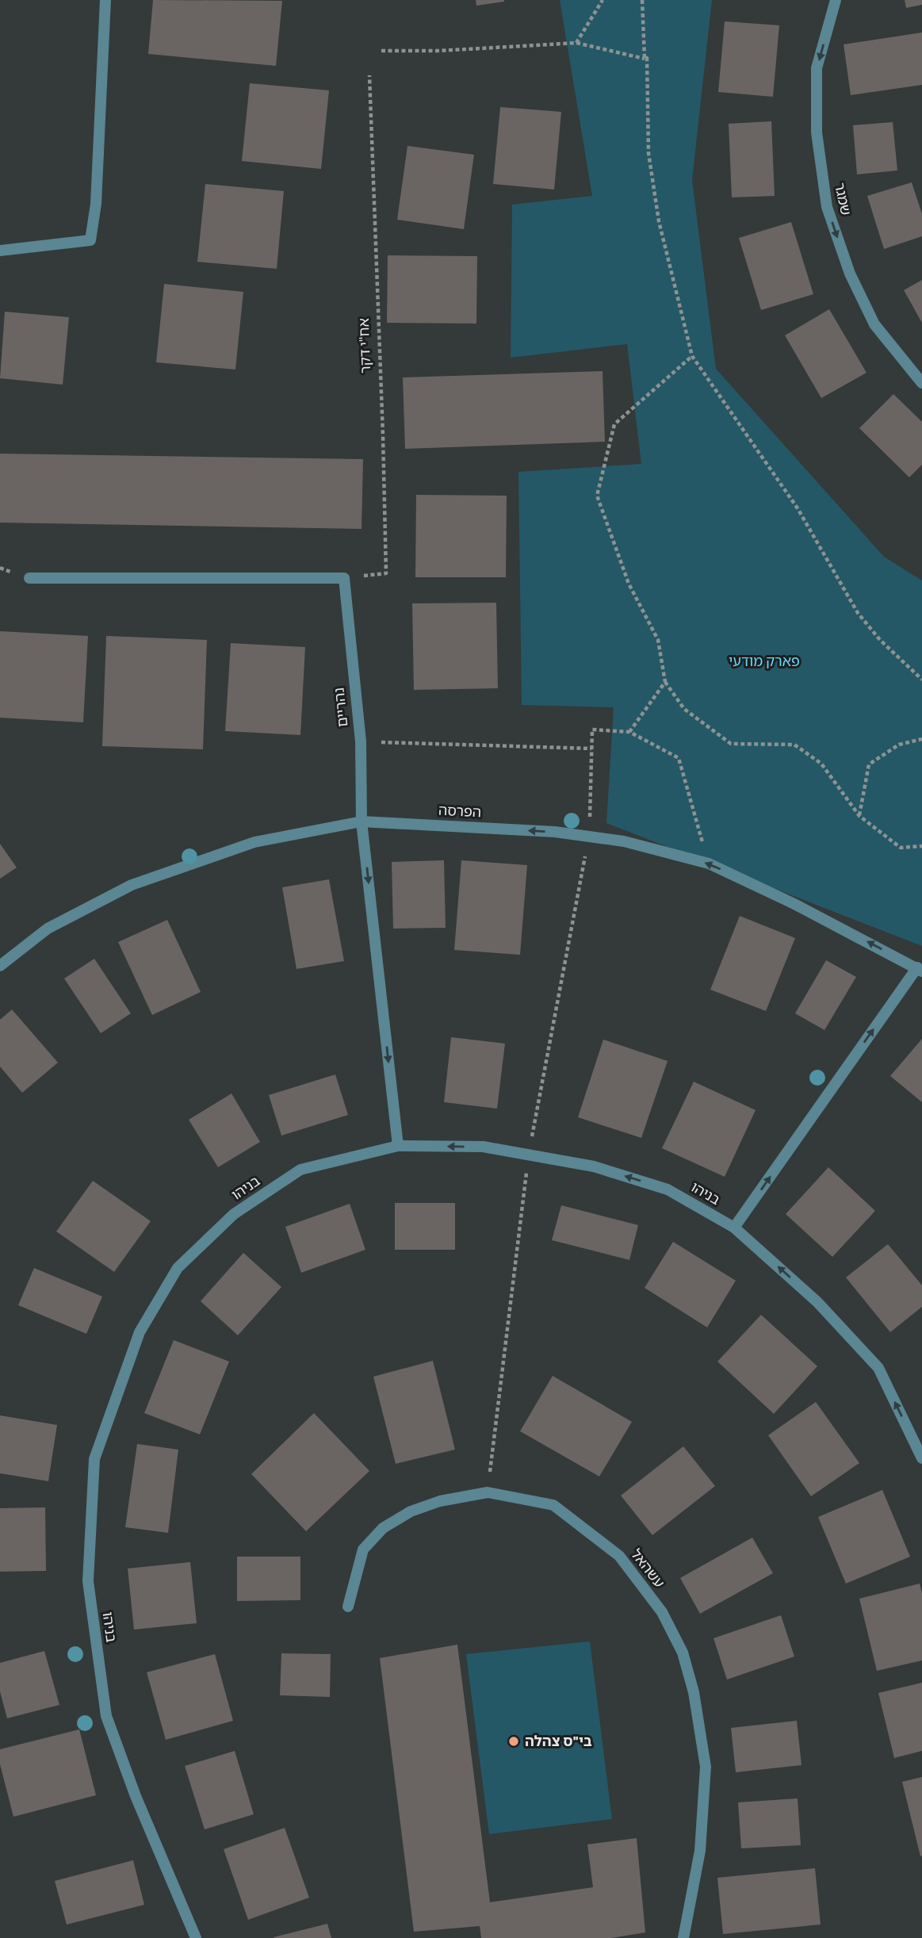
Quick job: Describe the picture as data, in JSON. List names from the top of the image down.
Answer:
{
  "streets": {
    "street": [
      "שמגר",
      "נהריים",
      "הפרסה",
      "בניהו",
      "עשהאל"
    ],
    "path": ["אח\"י דקר"]
  },
  "crossings": [
    ["אח\"י דקר", "נהריים"],
    ["נהריים", "הפרסה"],
    ["נהריים", "בניהו"]
  ],
  "one_way": [
    "שמגר",
    "נהריים",
    "הפרסה",
    "בניהו"
  ],
  "parks": ["פארק מודעי"],
  "places": ["בי\"ס צהלה"]
}
